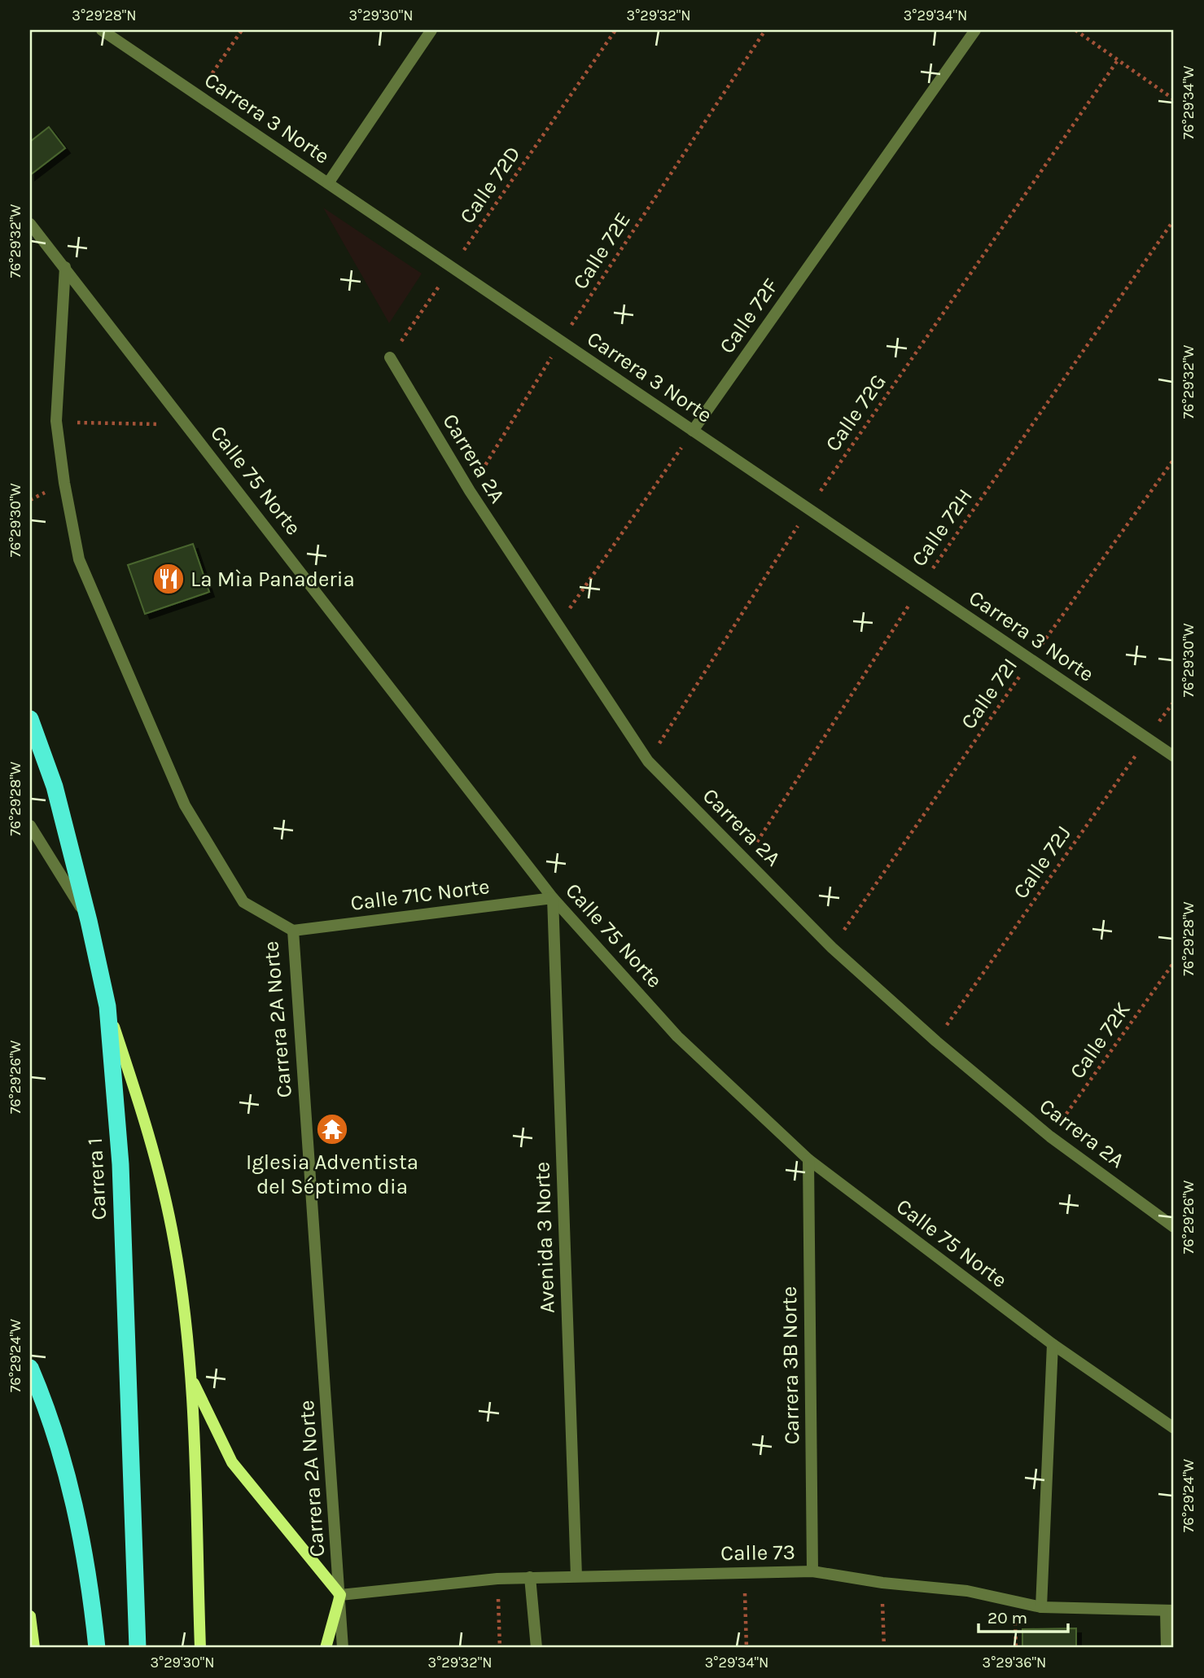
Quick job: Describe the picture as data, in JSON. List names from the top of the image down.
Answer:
{
  "streets": {
    "highway": ["Carrera 1"],
    "street": [
      "Carrera 3 Norte",
      "Calle 72F",
      "Carrera 2A",
      "Calle 75 Norte",
      "Calle 71C Norte",
      "Carrera 2A Norte",
      "Avenida 3 Norte",
      "Carrera 3B Norte",
      "Calle 73"
    ],
    "path": [
      "Calle 72D",
      "Calle 72E",
      "Calle 72G",
      "Calle 72H",
      "Calle 72I",
      "Calle 72J",
      "Calle 72K"
    ]
  },
  "crossings": [
    ["Carrera 3 Norte", "Calle 72D"],
    ["Carrera 3 Norte", "Calle 72E"],
    ["Carrera 3 Norte", "Calle 72F"],
    ["Carrera 3 Norte", "Calle 72G"],
    ["Carrera 3 Norte", "Calle 72H"],
    ["Carrera 3 Norte", "Calle 72I"],
    ["Carrera 3 Norte", "Calle 72J"],
    ["Calle 72D", "Carrera 2A"],
    ["Calle 72E", "Carrera 2A"],
    ["Calle 72G", "Carrera 2A"],
    ["Carrera 2A", "Calle 72H"],
    ["Carrera 2A", "Calle 72I"],
    ["Carrera 2A", "Calle 72J"],
    ["Carrera 2A", "Calle 72K"],
    ["Calle 75 Norte", "Calle 71C Norte"],
    ["Calle 75 Norte", "Carrera 2A Norte"],
    ["Calle 75 Norte", "Avenida 3 Norte"],
    ["Calle 75 Norte", "Carrera 3B Norte"],
    ["Calle 71C Norte", "Carrera 2A Norte"],
    ["Calle 71C Norte", "Avenida 3 Norte"],
    ["Carrera 2A Norte", "Calle 73"],
    ["Avenida 3 Norte", "Calle 73"],
    ["Carrera 3B Norte", "Calle 73"]
  ],
  "places": {
    "restaurant": ["La Mìa Panaderia"],
    "temple": ["Iglesia Adventista del Séptimo dia"]
  },
  "scale_bar": "20 m",
  "coordinates": [
    "3°29'28\"N",
    "3°29'30\"N",
    "3°29'32\"N",
    "3°29'34\"N",
    "76°29'34\"W",
    "76°29'32\"W",
    "76°29'30\"W",
    "76°29'28\"W",
    "76°29'26\"W",
    "76°29'24\"W",
    "3°29'36\"N"
  ]
}
